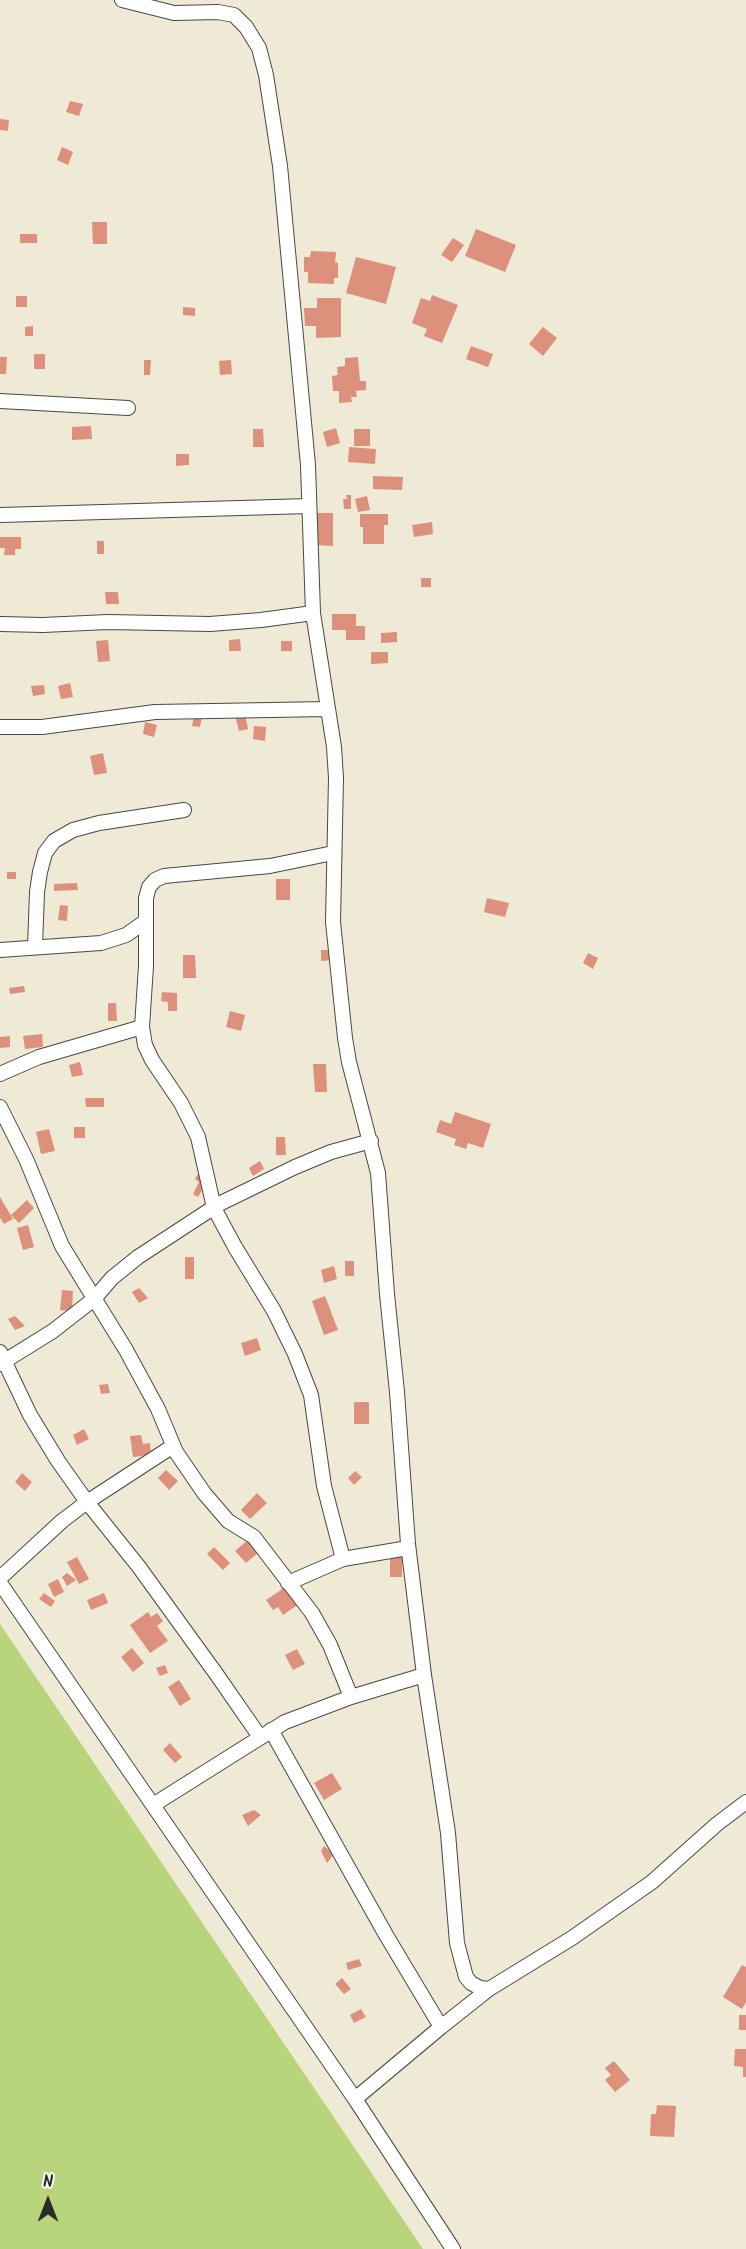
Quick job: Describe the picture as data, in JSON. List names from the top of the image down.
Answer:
{
  "north": "top"
}
